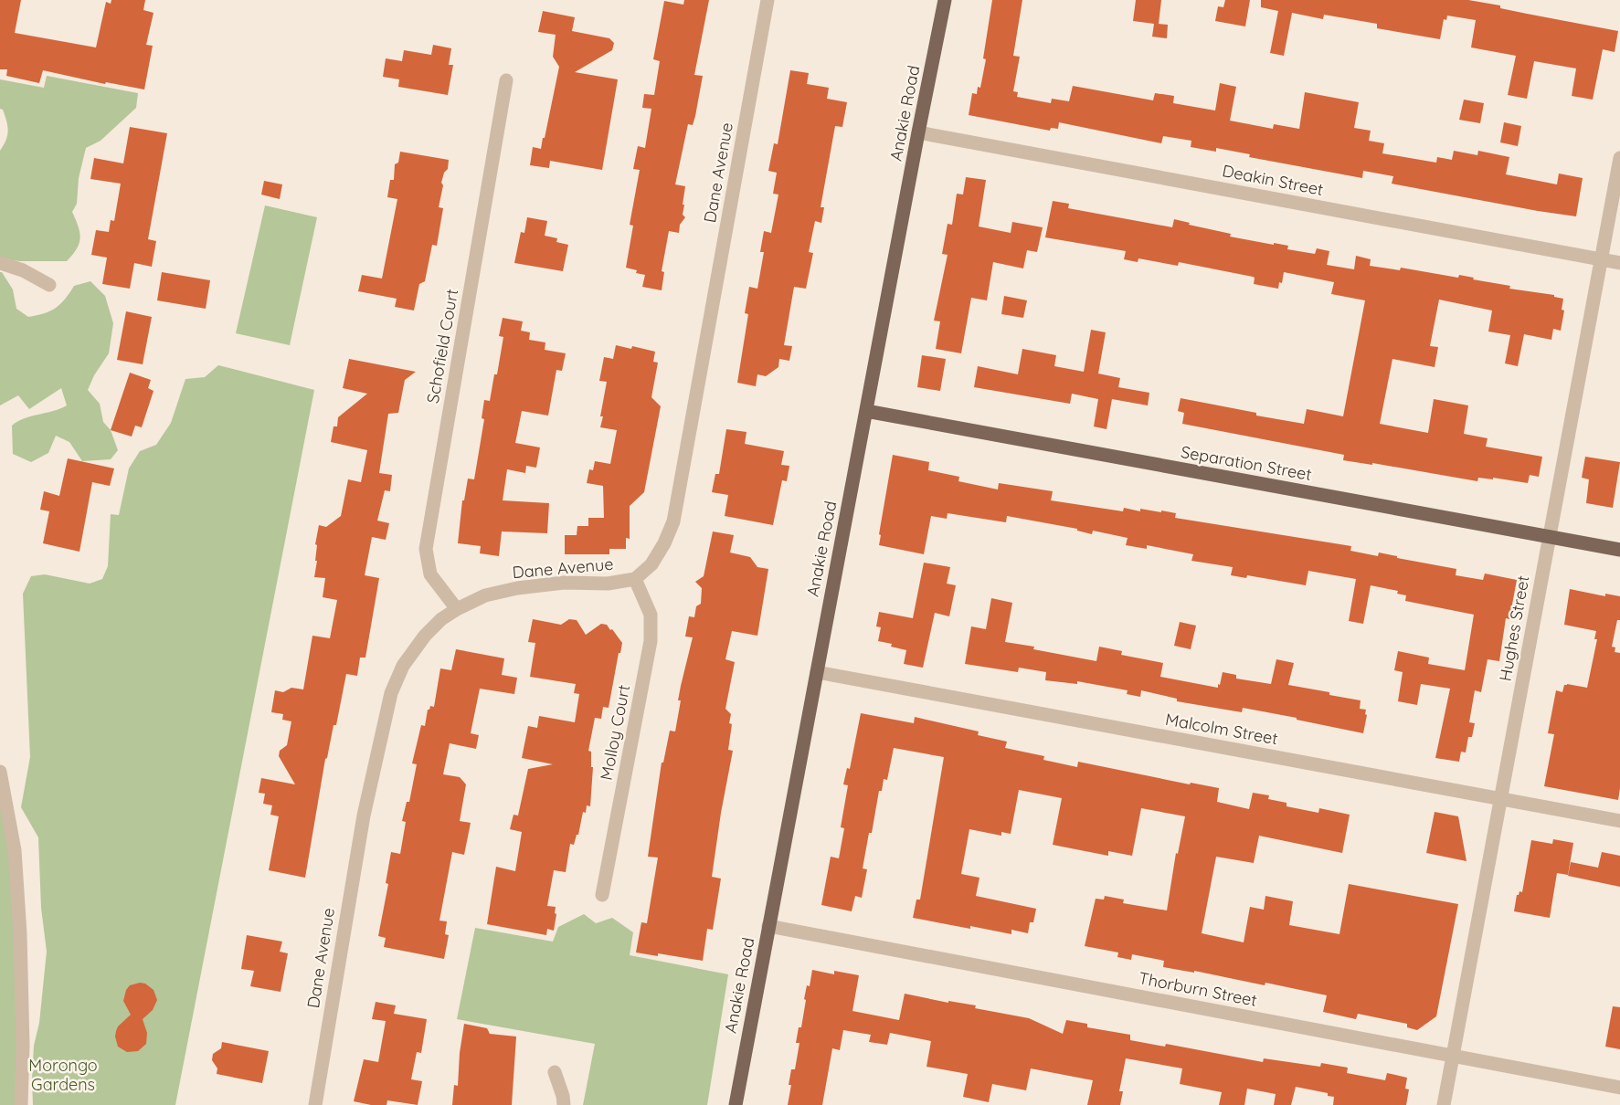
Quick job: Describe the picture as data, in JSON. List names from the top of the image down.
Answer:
{
  "streets": {
    "main road": ["Anakie Road", "Separation Street"],
    "street": [
      "Dane Avenue",
      "Deakin Street",
      "Schofield Court",
      "Hughes Street",
      "Malcolm Street",
      "Molloy Court",
      "Thorburn Street"
    ]
  },
  "crossings": [
    ["Anakie Road", "Deakin Street"],
    ["Anakie Road", "Separation Street"],
    ["Anakie Road", "Malcolm Street"],
    ["Anakie Road", "Thorburn Street"],
    ["Dane Avenue", "Schofield Court"],
    ["Dane Avenue", "Molloy Court"],
    ["Deakin Street", "Hughes Street"],
    ["Separation Street", "Hughes Street"],
    ["Hughes Street", "Malcolm Street"],
    ["Hughes Street", "Thorburn Street"]
  ],
  "parks": ["Morongo Gardens"]
}
